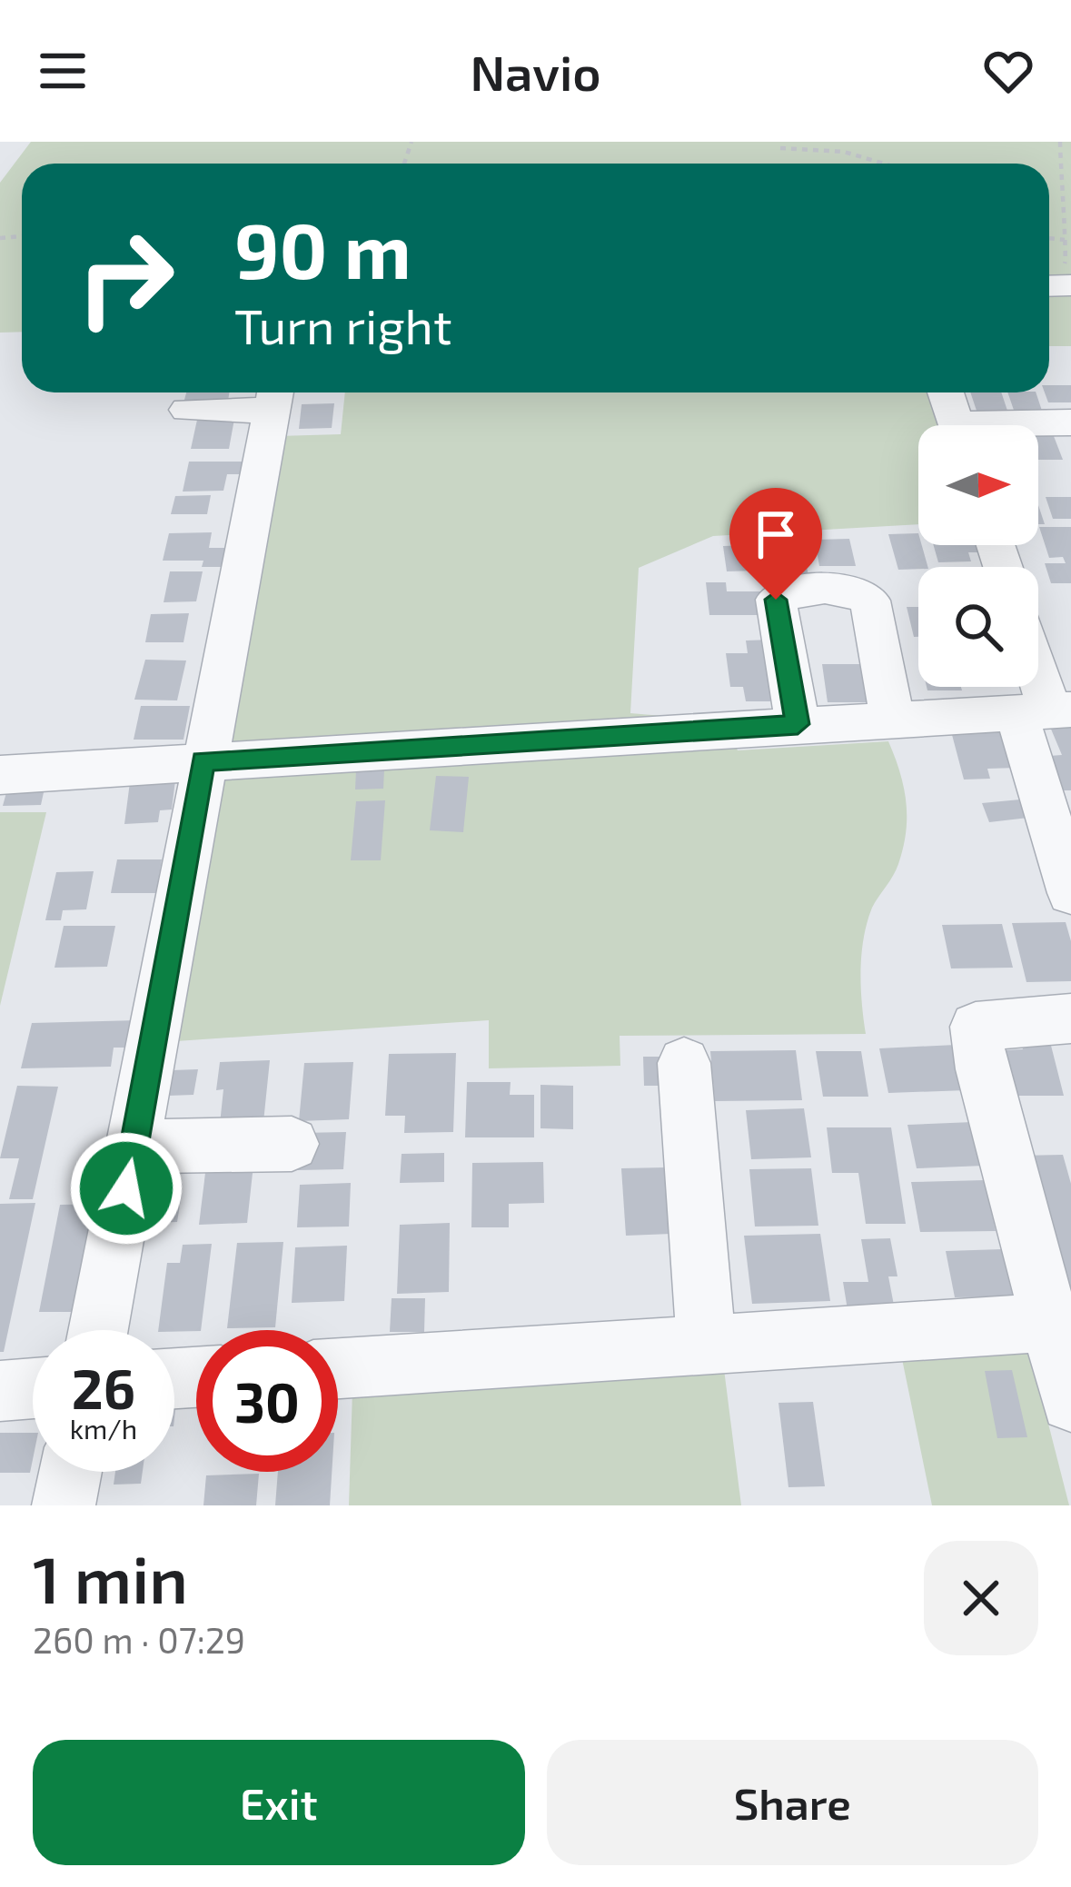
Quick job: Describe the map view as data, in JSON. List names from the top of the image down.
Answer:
{
  "north": "right",
  "page": {
    "header": "Navio",
    "turn": ["90 m", "Turn right"],
    "speed": "26 km/h",
    "limit": "30",
    "heading": ["1 min", "260 m · 07:29"],
    "buttons": ["Exit", "Share"]
  }
}
